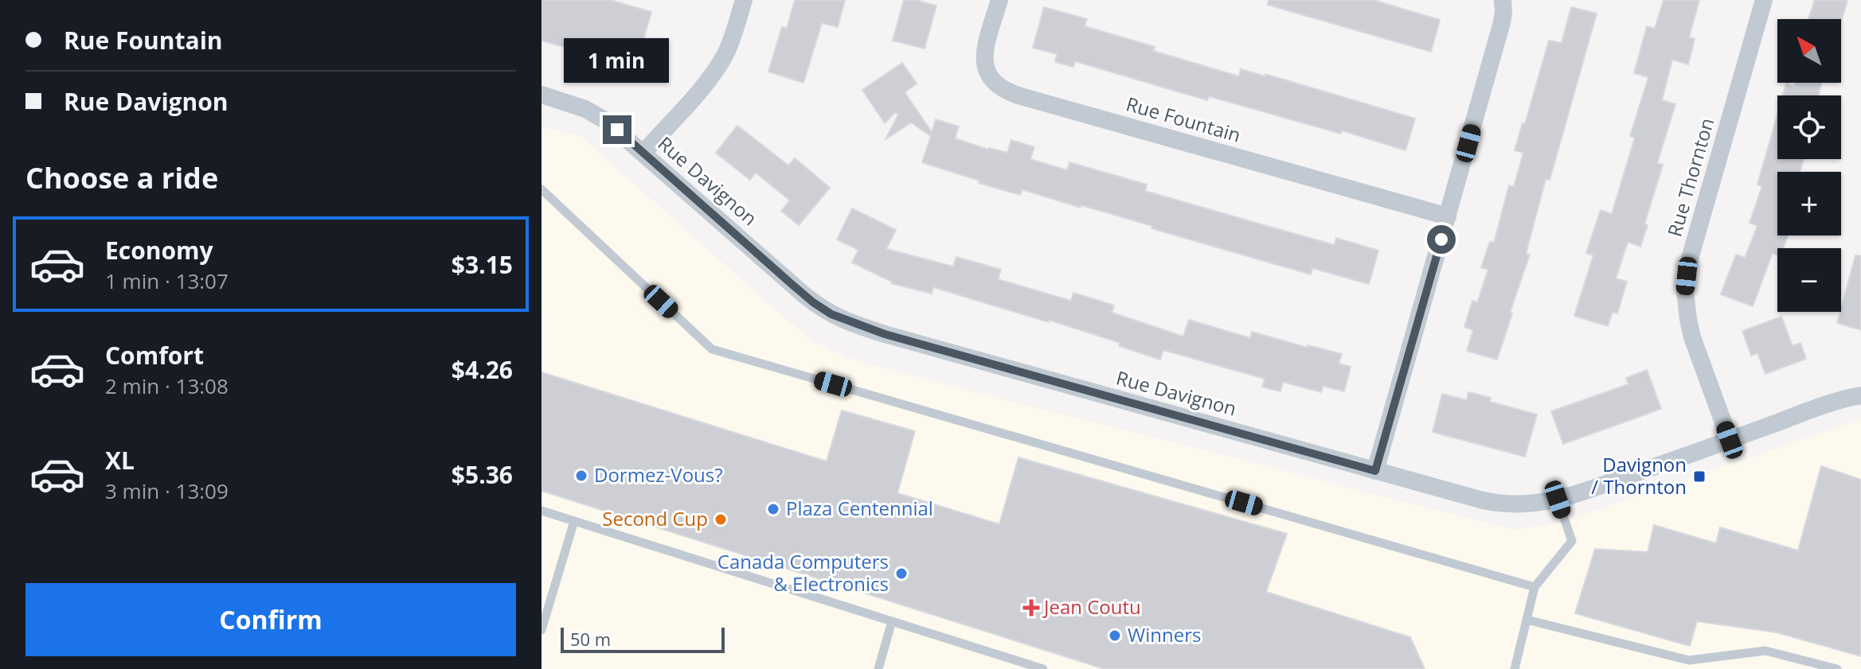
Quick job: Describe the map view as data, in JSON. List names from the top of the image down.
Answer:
{
  "streets": {
    "street": ["Rue Fountain", "Rue Thornton", "Rue Davignon"]
  },
  "crossings": [
    ["Rue Thornton", "Rue Davignon"]
  ],
  "places": {
    "other": [
      "Dormez-Vous?",
      "Plaza Centennial",
      "Second Cup",
      "Canada Computers & Electronics",
      "Winners"
    ],
    "transit": ["Davignon / Thornton"],
    "health": ["Jean Coutu"]
  },
  "scale_bar": "50 m",
  "north": "top left",
  "page": {
    "banner": ["Rue Fountain", "Rue Davignon"],
    "map_buttons": ["+", "−"],
    "bubble": "1 min",
    "heading": "Choose a ride",
    "list": [
      {
        "name": "Economy",
        "note": "1 min · 13:07",
        "value": "$3.15"
      },
      {
        "name": "Comfort",
        "note": "2 min · 13:08",
        "value": "$4.26"
      },
      {
        "name": "XL",
        "note": "3 min · 13:09",
        "value": "$5.36"
      }
    ],
    "buttons": "Confirm",
    "scale": "50 m"
  }
}
